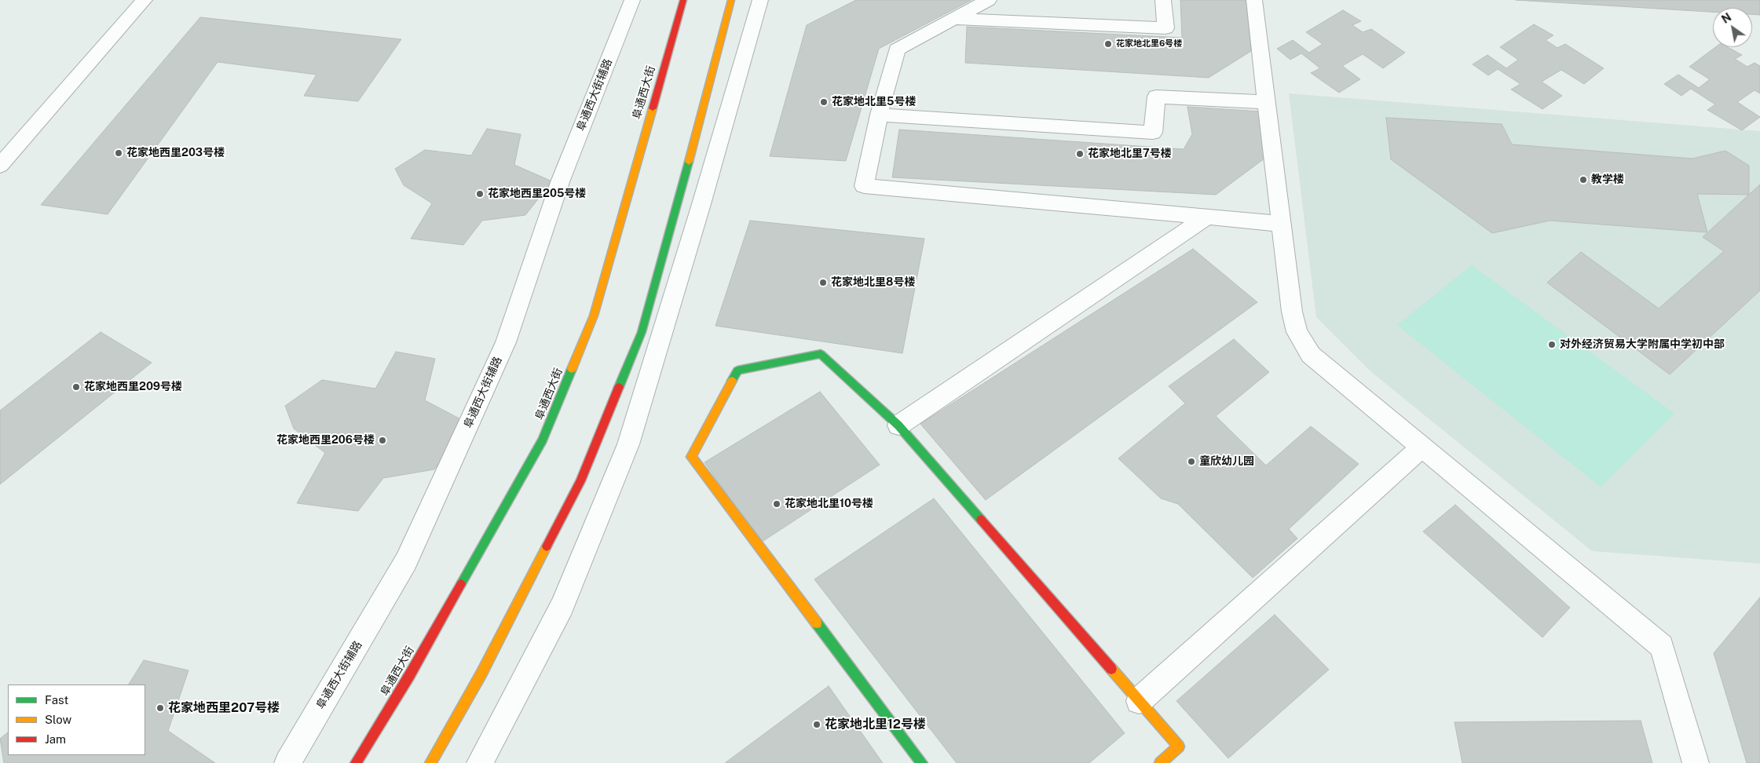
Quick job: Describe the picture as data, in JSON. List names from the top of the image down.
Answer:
{
  "streets": {
    "main road": ["阜通西大街"],
    "street": ["阜通西大街辅路"]
  },
  "places": [
    "花家地北里6号楼",
    "花家地北里5号楼",
    "花家地西里203号楼",
    "花家地北里7号楼",
    "教学楼",
    "花家地西里205号楼",
    "花家地北里8号楼",
    "对外经济贸易大学附属中学初中部",
    "花家地西里209号楼",
    "花家地西里206号楼",
    "童欣幼儿园",
    "花家地北里10号楼",
    "花家地西里207号楼",
    "花家地北里12号楼"
  ],
  "legend": ["Fast", "Slow", "Jam"],
  "north": "top left"
}
